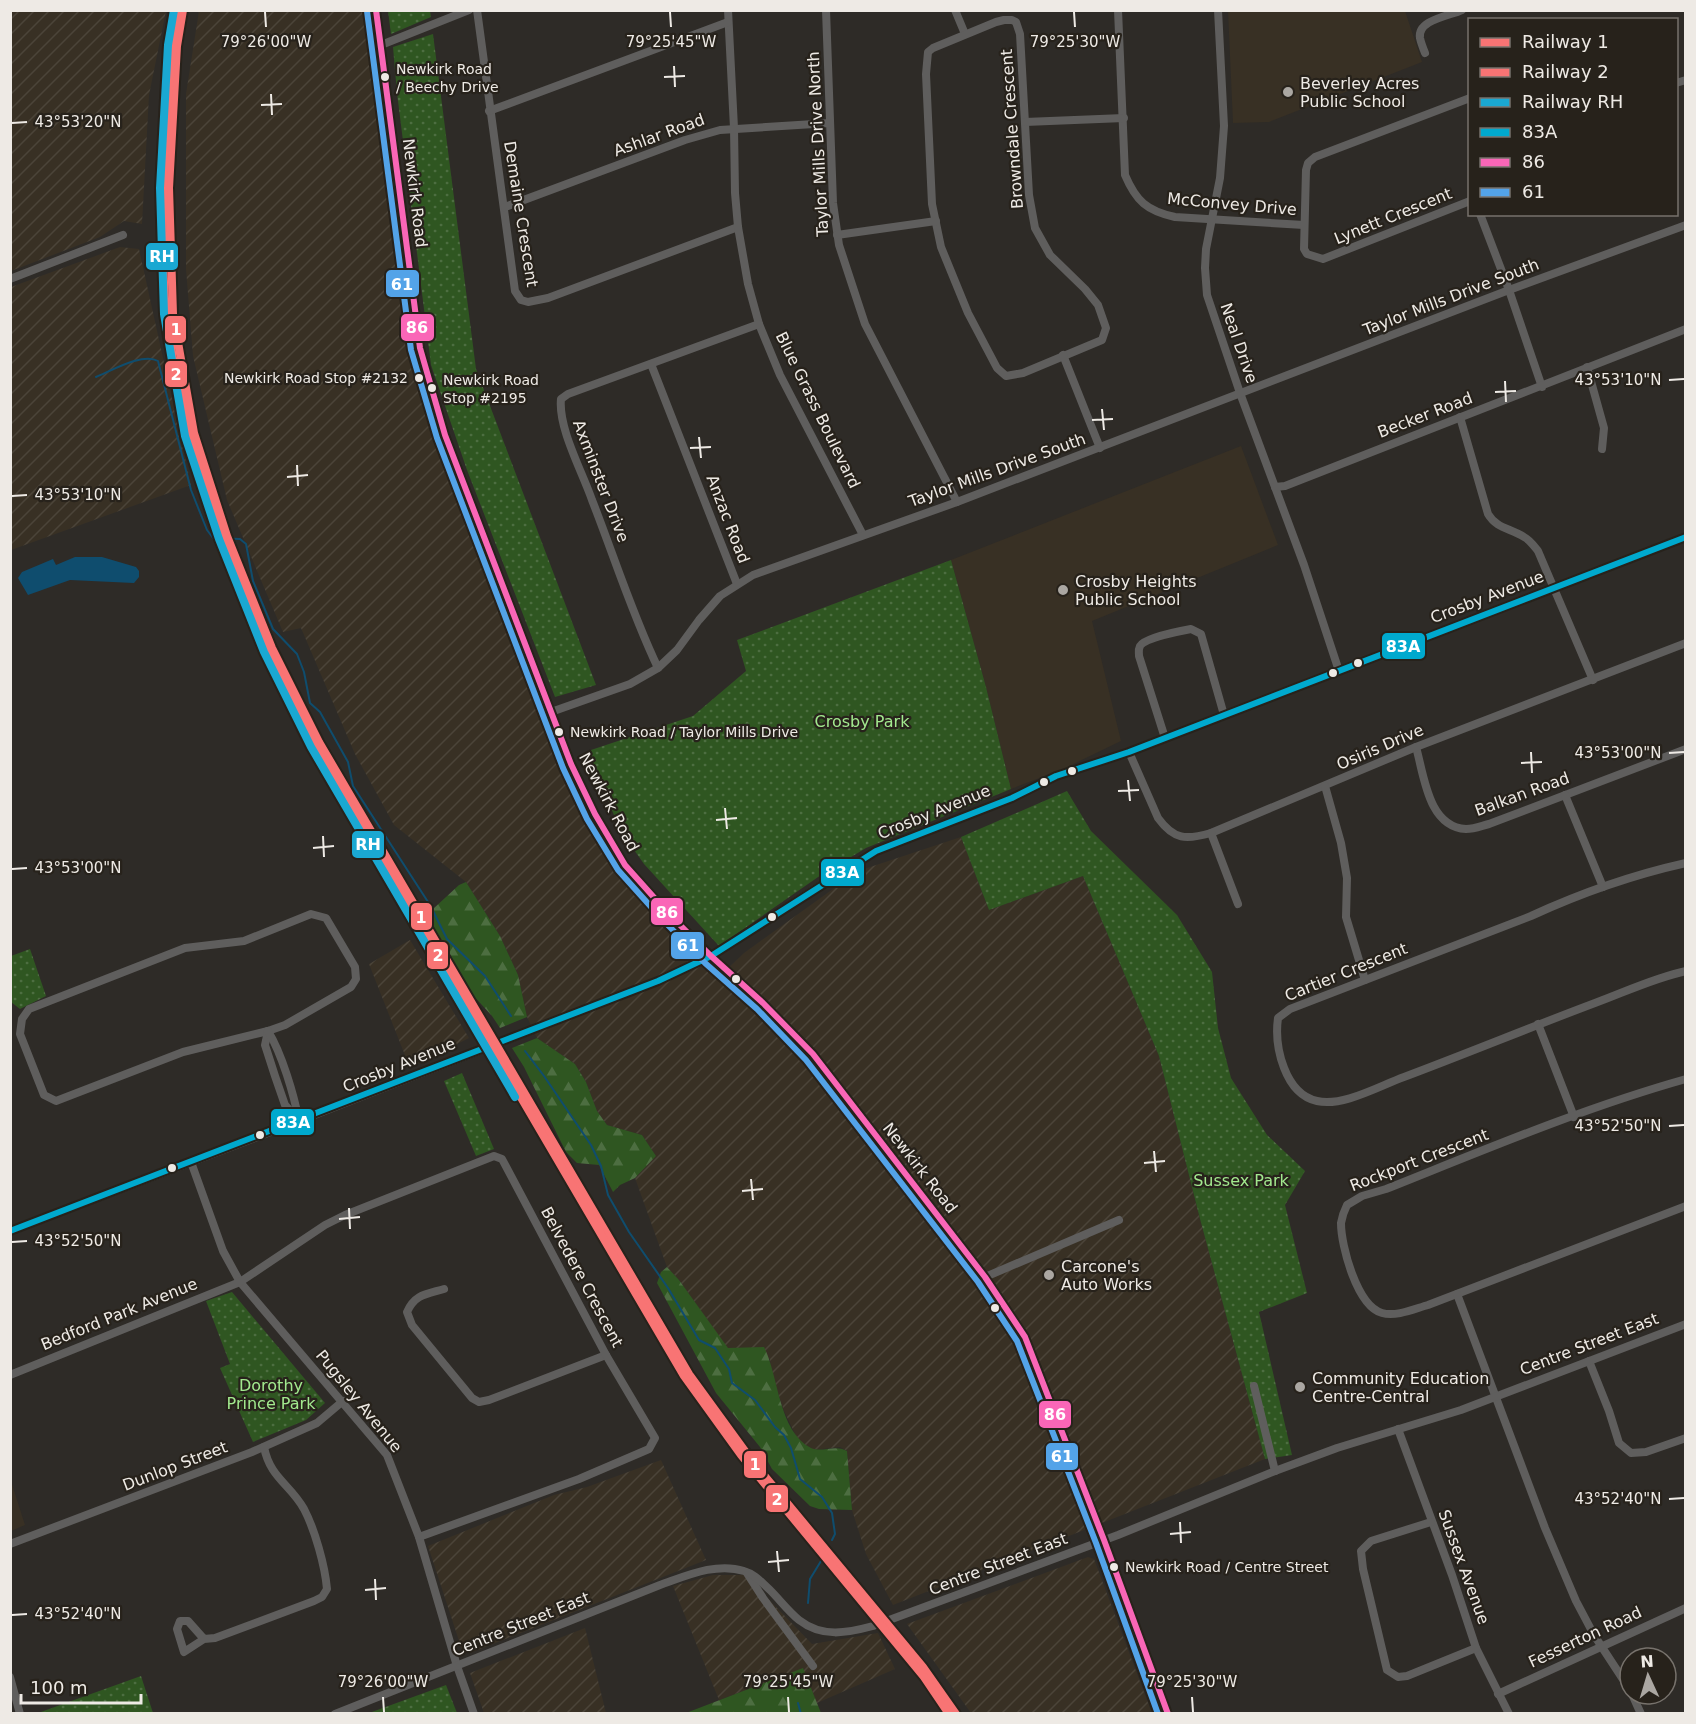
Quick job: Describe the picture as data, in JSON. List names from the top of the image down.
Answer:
{
  "streets": {
    "street": [
      "Browndale Crescent",
      "Ashlar Road",
      "Taylor Mills Drive North",
      "Newkirk Road",
      "McConvey Drive",
      "Demaine Crescent",
      "Lynett Crescent",
      "Taylor Mills Drive South",
      "Neal Drive",
      "Blue Grass Boulevard",
      "Becker Road",
      "Axminster Drive",
      "Anzac Road",
      "Crosby Avenue",
      "Osiris Drive",
      "Balkan Road",
      "Cartier Crescent",
      "Rockport Crescent",
      "Belvedere Crescent",
      "Bedford Park Avenue",
      "Centre Street East",
      "Pugsley Avenue",
      "Dunlop Street",
      "Sussex Avenue",
      "Fesserton Road"
    ]
  },
  "crossings": [
    ["Ashlar Road", "Taylor Mills Drive North"],
    ["Ashlar Road", "Demaine Crescent"],
    ["Ashlar Road", "Blue Grass Boulevard"],
    ["Taylor Mills Drive North", "Taylor Mills Drive South"],
    ["Newkirk Road", "Taylor Mills Drive South"],
    ["Newkirk Road", "Crosby Avenue"],
    ["Newkirk Road", "Centre Street East"],
    ["McConvey Drive", "Lynett Crescent"],
    ["McConvey Drive", "Neal Drive"],
    ["Demaine Crescent", "Blue Grass Boulevard"],
    ["Taylor Mills Drive South", "Neal Drive"],
    ["Taylor Mills Drive South", "Blue Grass Boulevard"],
    ["Taylor Mills Drive South", "Axminster Drive"],
    ["Taylor Mills Drive South", "Anzac Road"],
    ["Neal Drive", "Becker Road"],
    ["Neal Drive", "Crosby Avenue"],
    ["Blue Grass Boulevard", "Axminster Drive"],
    ["Axminster Drive", "Anzac Road"],
    ["Crosby Avenue", "Osiris Drive"],
    ["Crosby Avenue", "Pugsley Avenue"],
    ["Osiris Drive", "Balkan Road"],
    ["Belvedere Crescent", "Bedford Park Avenue"],
    ["Belvedere Crescent", "Pugsley Avenue"],
    ["Bedford Park Avenue", "Pugsley Avenue"],
    ["Centre Street East", "Pugsley Avenue"],
    ["Centre Street East", "Sussex Avenue"],
    ["Pugsley Avenue", "Dunlop Street"],
    ["Sussex Avenue", "Fesserton Road"]
  ],
  "parks": ["Crosby Park", "Sussex Park", "Dorothy Prince Park"],
  "places": [
    "Newkirk Road / Beechy Drive",
    "Beverley Acres Public School",
    "Newkirk Road Stop #2132",
    "Newkirk Road Stop #2195",
    "Crosby Heights Public School",
    "Newkirk Road / Taylor Mills Drive",
    "Carcone's Auto Works",
    "Community Education Centre-Central",
    "Newkirk Road / Centre Street"
  ],
  "lines": [
    "rail line 1",
    "rail line 2",
    "rail line RH",
    "transit line 86",
    "transit line 61",
    "transit line 83A"
  ],
  "legend": [
    "Railway 1",
    "Railway 2",
    "Railway RH",
    "83A",
    "86",
    "61"
  ],
  "scale_bar": "100 m",
  "north": "top",
  "coordinates": [
    "79°26'00\"W",
    "79°25'45\"W",
    "79°25'30\"W",
    "43°53'20\"N",
    "43°53'10\"N",
    "43°53'00\"N",
    "43°52'50\"N",
    "43°52'40\"N"
  ]
}
